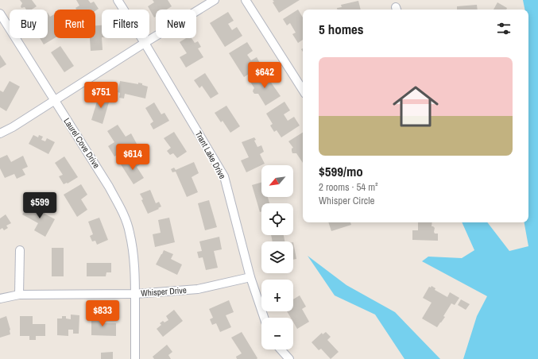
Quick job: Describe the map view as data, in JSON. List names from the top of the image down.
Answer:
{
  "streets": {
    "street": ["Laurel Cove Drive", "Trant Lake Drive", "Whisper Drive"]
  },
  "crossings": [
    ["Laurel Cove Drive", "Whisper Drive"],
    ["Trant Lake Drive", "Whisper Drive"]
  ],
  "north": "bottom left",
  "page": {
    "chip": [
      "Buy",
      "Rent",
      "Filters",
      "New"
    ],
    "heading": "5 homes",
    "list": [
      {
        "name": "$599/mo",
        "note": "2 rooms · 54 m² · Whisper Circle"
      }
    ],
    "price": [
      "$642",
      "$751",
      "$614",
      "$599",
      "$833"
    ],
    "map_buttons": ["+", "−"]
  }
}
